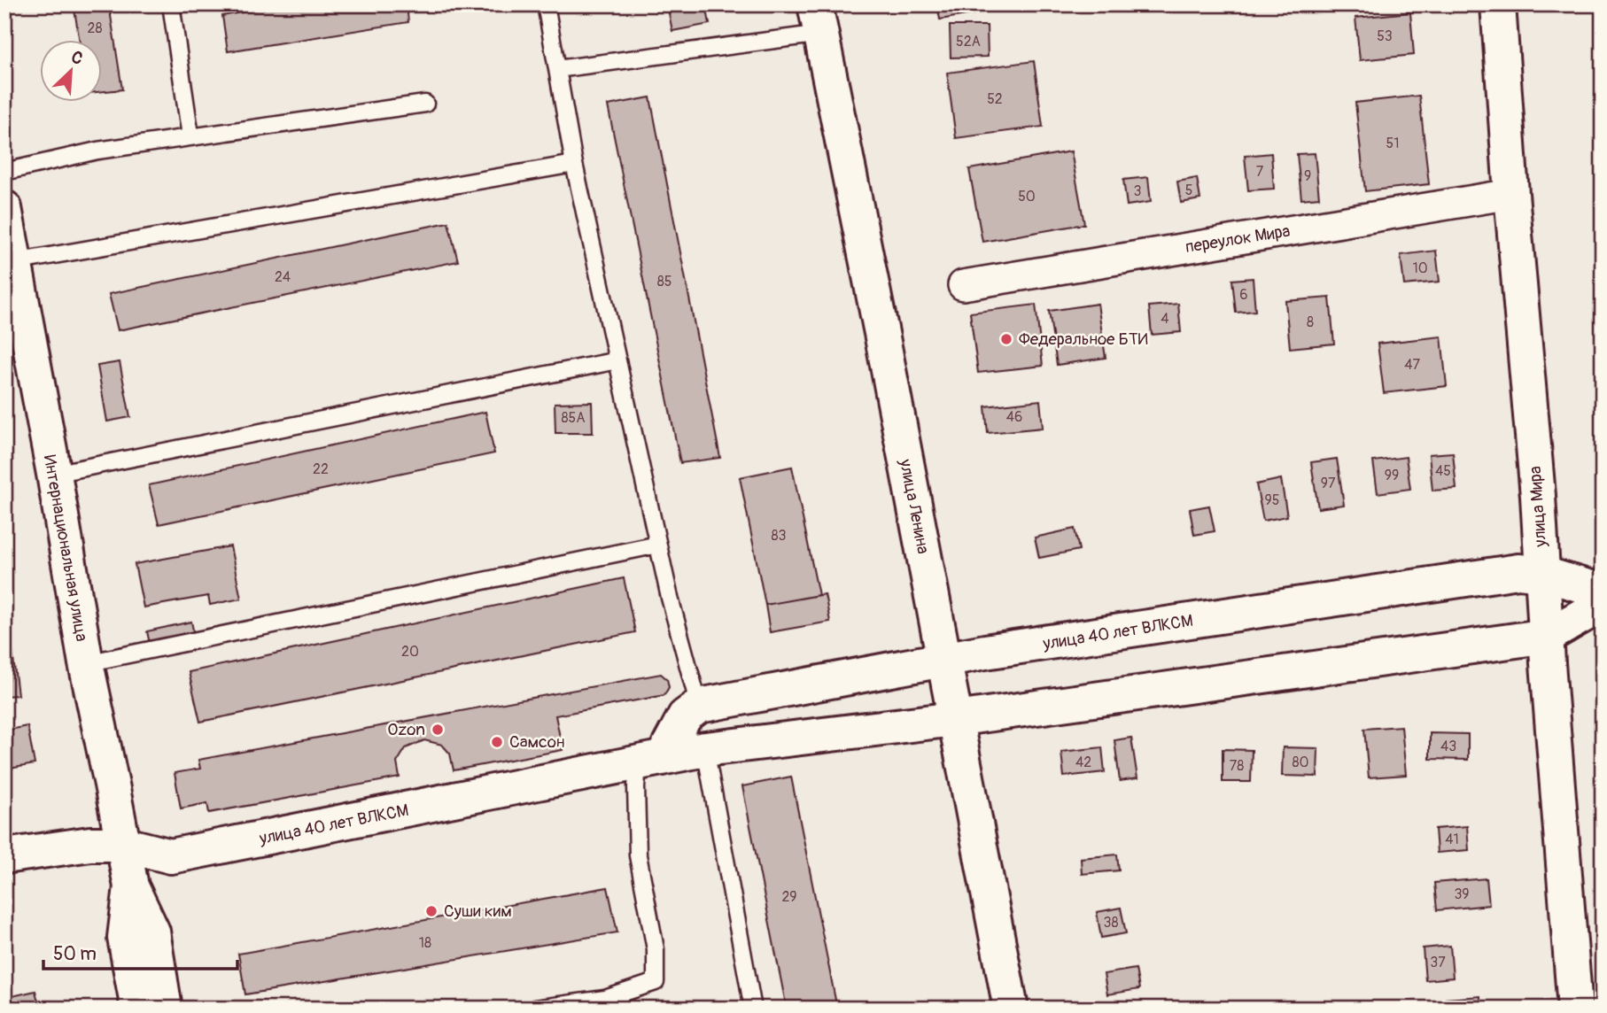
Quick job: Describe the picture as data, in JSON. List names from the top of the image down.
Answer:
{
  "streets": {
    "street": [
      "переулок Мира",
      "улица Ленина",
      "улица Мира",
      "Интернациональная улица",
      "улица 40 лет ВЛКСМ"
    ]
  },
  "crossings": [
    ["переулок Мира", "улица Мира"],
    ["улица Ленина", "улица 40 лет ВЛКСМ"],
    ["улица Мира", "улица 40 лет ВЛКСМ"],
    ["Интернациональная улица", "улица 40 лет ВЛКСМ"]
  ],
  "places": [
    "Федеральное БТИ",
    "Ozon",
    "Самсон",
    "Суши ким"
  ],
  "house_numbers": [
    "28",
    "53",
    "52А",
    "52",
    "51",
    "7",
    "9",
    "5",
    "3",
    "50",
    "10",
    "24",
    "85",
    "6",
    "4",
    "8",
    "47",
    "46",
    "85А",
    "22",
    "45",
    "99",
    "97",
    "95",
    "83",
    "20",
    "43",
    "42",
    "80",
    "78",
    "41",
    "39",
    "29",
    "38",
    "18",
    "37"
  ],
  "scale_bar": "50 m",
  "north": "top right"
}
